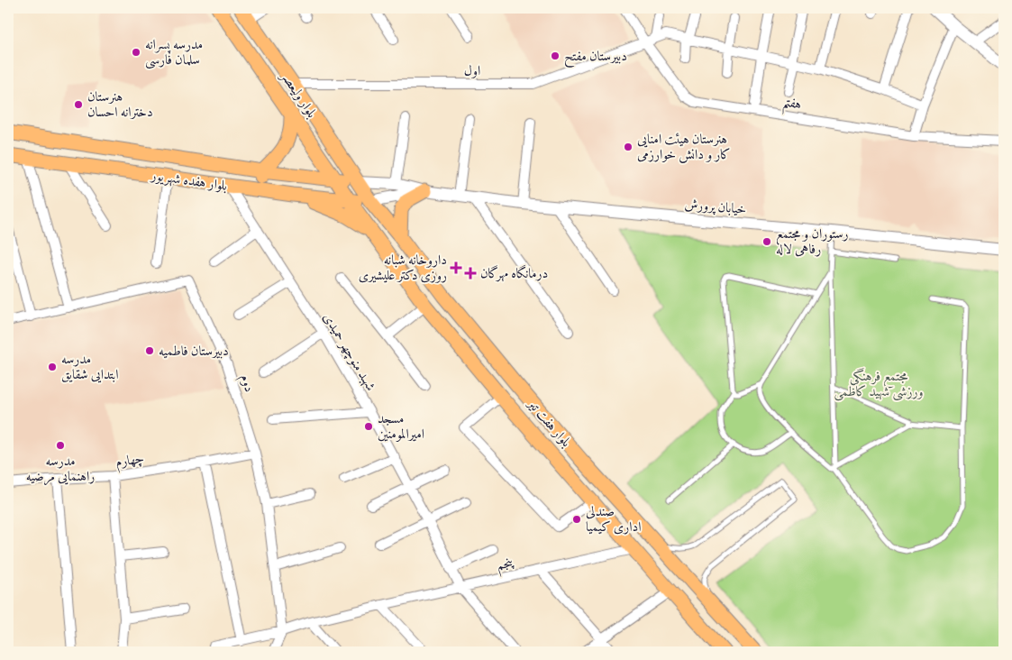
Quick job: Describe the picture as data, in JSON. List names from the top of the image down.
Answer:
{
  "streets": {
    "main road": ["بلوار ولیعصر", "بلوار هفده شهریور", "بلوار هفت تیر"],
    "street": [
      "اول",
      "هفتم",
      "خیابان پرورش",
      "شهبد منوچهر حمیدی",
      "دوم",
      "چهارم",
      "پنجم"
    ]
  },
  "crossings": [
    ["اول", "بلوار ولیعصر"],
    ["اول", "هفتم"],
    ["بلوار ولیعصر", "بلوار هفده شهریور"],
    ["بلوار ولیعصر", "خیابان پرورش"],
    ["بلوار ولیعصر", "بلوار هفت تیر"],
    ["بلوار هفده شهریور", "خیابان پرورش"],
    ["بلوار هفده شهریور", "شهبد منوچهر حمیدی"],
    ["بلوار هفده شهریور", "بلوار هفت تیر"],
    ["خیابان پرورش", "بلوار هفت تیر"],
    ["شهبد منوچهر حمیدی", "پنجم"],
    ["دوم", "چهارم"],
    ["دوم", "پنجم"],
    ["بلوار هفت تیر", "پنجم"]
  ],
  "parks": ["مجتمع فرهنگی ورزشی شهید کاظمی"],
  "places": {
    "other": [
      "مدرسه پسرانه سلمان فارسی",
      "دبیرستان مفتح",
      "هنرستان دخترانه احسان",
      "هنرستان هیئت امنایی کار و دانش خوارزمی",
      "رستوران و مجتمع رفاهی لاله",
      "دبیرستان فاطمیه",
      "مدرسه ابتدایی شقایق",
      "مسجد امیرالمومنین",
      "مدرسه راهنمایی مرضیه",
      "صندلی اداری کیمیا"
    ],
    "health": ["داروخانه شبانه روزی دکتر علیشیری", "درمانگاه مهرگان"]
  }
}
